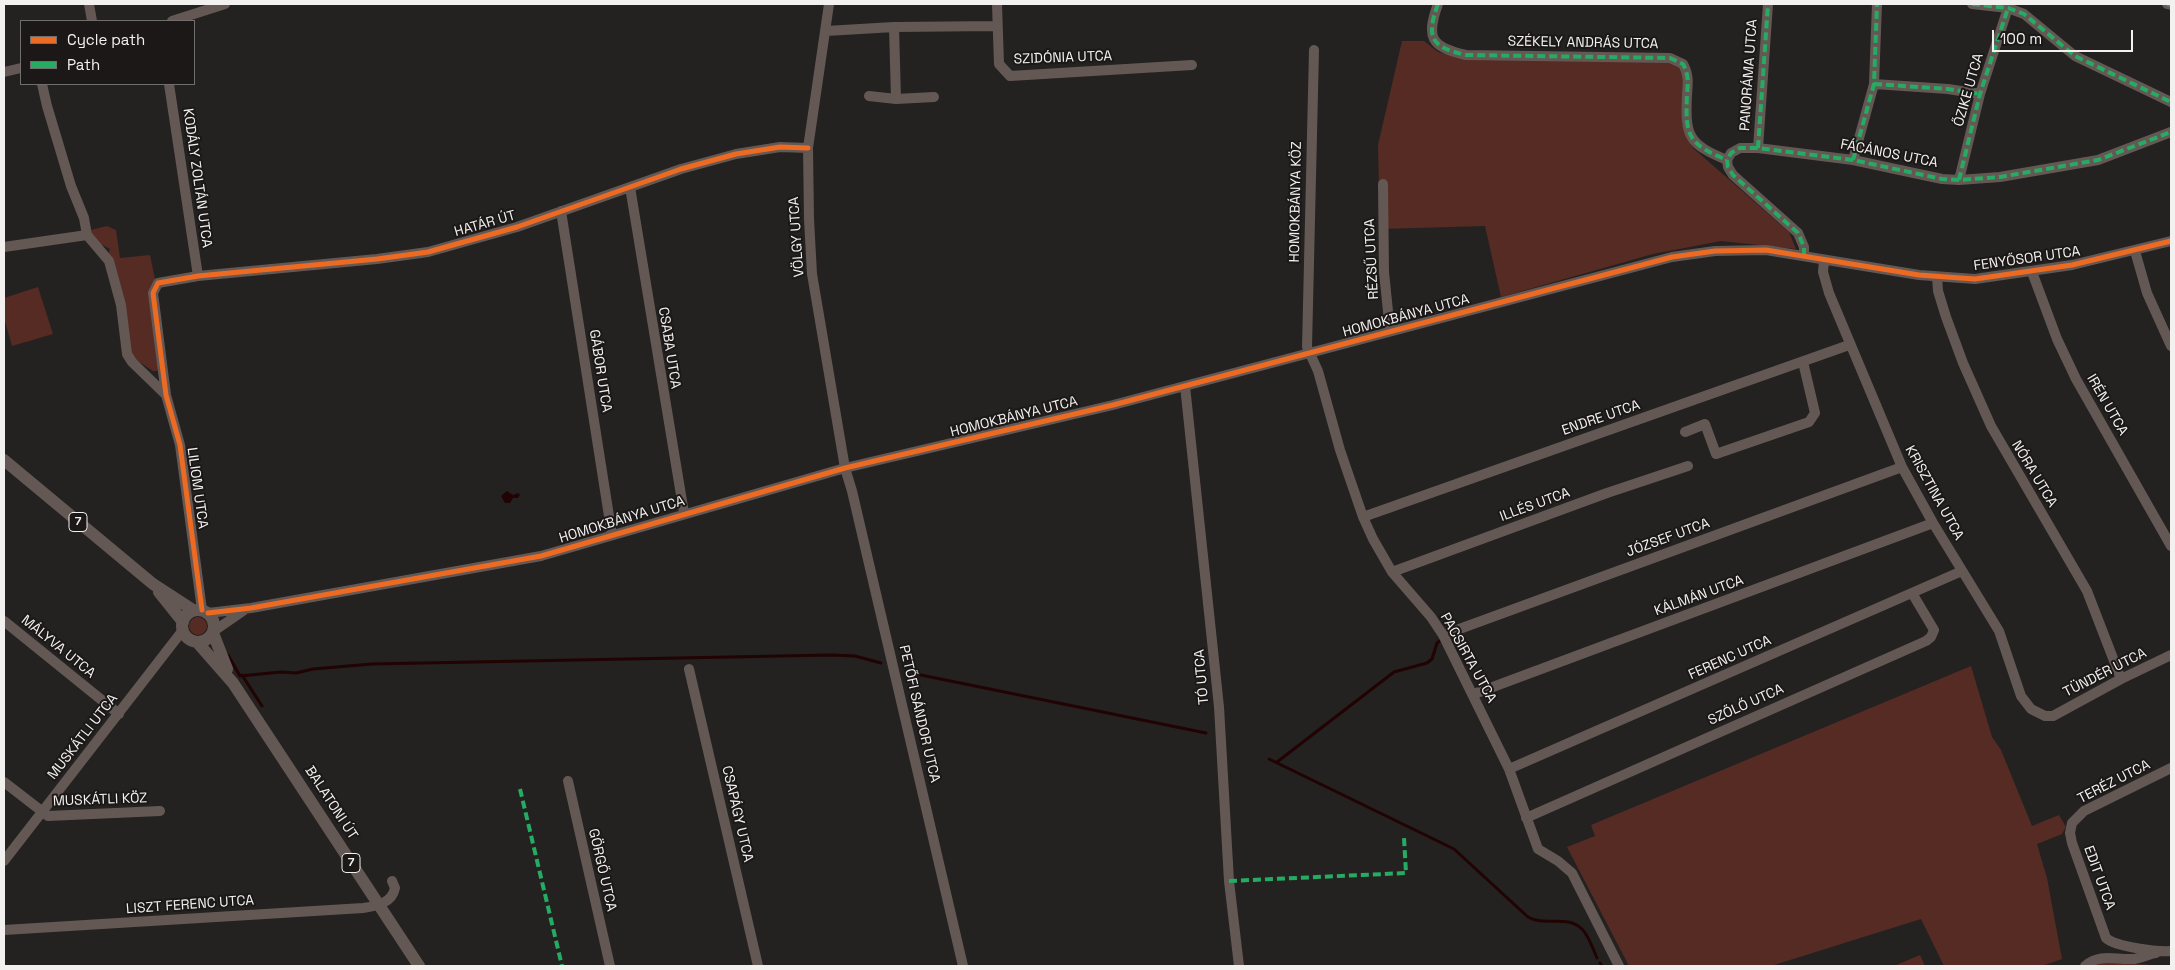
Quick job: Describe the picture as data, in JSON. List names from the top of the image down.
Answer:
{
  "streets": {
    "main road": ["7", "BALATONI ÚT"],
    "street": [
      "SZÉKELY ANDRÁS UTCA",
      "SZIDÓNIA UTCA",
      "PANORÁMA UTCA",
      "ŐZIKE UTCA",
      "FÁCÁNOS UTCA",
      "KODÁLY ZOLTÁN UTCA",
      "HOMOKBÁNYA KÖZ",
      "HATÁR ÚT",
      "VÖLGY UTCA",
      "RÉZSŰ UTCA",
      "FENYŐSOR UTCA",
      "HOMOKBÁNYA UTCA",
      "CSABA UTCA",
      "GÁBOR UTCA",
      "IRÉN UTCA",
      "ENDRE UTCA",
      "NÓRA UTCA",
      "LILIOM UTCA",
      "KRISZTINA UTCA",
      "ILLÉS UTCA",
      "JÓZSEF UTCA",
      "KÁLMÁN UTCA",
      "MÁLYVA UTCA",
      "PACSIRTA UTCA",
      "FERENC UTCA",
      "TÜNDÉR UTCA",
      "TÓ UTCA",
      "SZŐLŐ UTCA",
      "PETŐFI SÁNDOR UTCA",
      "MUSKÁTLI UTCA",
      "TERÉZ UTCA",
      "MUSKÁTLI KÖZ",
      "CSAPÁGY UTCA",
      "GÖRGŐ UTCA",
      "EDIT UTCA",
      "LISZT FERENC UTCA"
    ]
  },
  "crossings": [
    ["SZÉKELY ANDRÁS UTCA", "FÁCÁNOS UTCA"],
    ["PANORÁMA UTCA", "FÁCÁNOS UTCA"],
    ["ŐZIKE UTCA", "FÁCÁNOS UTCA"],
    ["KODÁLY ZOLTÁN UTCA", "HATÁR ÚT"],
    ["HOMOKBÁNYA KÖZ", "HOMOKBÁNYA UTCA"],
    ["HOMOKBÁNYA KÖZ", "PACSIRTA UTCA"],
    ["HATÁR ÚT", "VÖLGY UTCA"],
    ["HATÁR ÚT", "CSABA UTCA"],
    ["HATÁR ÚT", "GÁBOR UTCA"],
    ["HATÁR ÚT", "LILIOM UTCA"],
    ["VÖLGY UTCA", "HOMOKBÁNYA UTCA"],
    ["VÖLGY UTCA", "PETŐFI SÁNDOR UTCA"],
    ["RÉZSŰ UTCA", "HOMOKBÁNYA UTCA"],
    ["FENYŐSOR UTCA", "HOMOKBÁNYA UTCA"],
    ["FENYŐSOR UTCA", "IRÉN UTCA"],
    ["FENYŐSOR UTCA", "NÓRA UTCA"],
    ["FENYŐSOR UTCA", "KRISZTINA UTCA"],
    ["HOMOKBÁNYA UTCA", "CSABA UTCA"],
    ["HOMOKBÁNYA UTCA", "GÁBOR UTCA"],
    ["HOMOKBÁNYA UTCA", "LILIOM UTCA"],
    ["HOMOKBÁNYA UTCA", "KRISZTINA UTCA"],
    ["HOMOKBÁNYA UTCA", "7"],
    ["HOMOKBÁNYA UTCA", "PACSIRTA UTCA"],
    ["HOMOKBÁNYA UTCA", "TÓ UTCA"],
    ["HOMOKBÁNYA UTCA", "PETŐFI SÁNDOR UTCA"],
    ["HOMOKBÁNYA UTCA", "MUSKÁTLI UTCA"],
    ["HOMOKBÁNYA UTCA", "BALATONI ÚT"],
    ["ENDRE UTCA", "KRISZTINA UTCA"],
    ["ENDRE UTCA", "PACSIRTA UTCA"],
    ["NÓRA UTCA", "TÜNDÉR UTCA"],
    ["LILIOM UTCA", "7"],
    ["LILIOM UTCA", "MUSKÁTLI UTCA"],
    ["LILIOM UTCA", "BALATONI ÚT"],
    ["KRISZTINA UTCA", "JÓZSEF UTCA"],
    ["KRISZTINA UTCA", "KÁLMÁN UTCA"],
    ["KRISZTINA UTCA", "FERENC UTCA"],
    ["KRISZTINA UTCA", "TÜNDÉR UTCA"],
    ["ILLÉS UTCA", "PACSIRTA UTCA"],
    ["7", "MUSKÁTLI UTCA"],
    ["7", "BALATONI ÚT"],
    ["JÓZSEF UTCA", "PACSIRTA UTCA"],
    ["KÁLMÁN UTCA", "PACSIRTA UTCA"],
    ["MÁLYVA UTCA", "MUSKÁTLI UTCA"],
    ["PACSIRTA UTCA", "FERENC UTCA"],
    ["PACSIRTA UTCA", "SZŐLŐ UTCA"],
    ["FERENC UTCA", "SZŐLŐ UTCA"],
    ["MUSKÁTLI UTCA", "MUSKÁTLI KÖZ"],
    ["MUSKÁTLI UTCA", "BALATONI ÚT"],
    ["TERÉZ UTCA", "EDIT UTCA"],
    ["BALATONI ÚT", "LISZT FERENC UTCA"]
  ],
  "legend": ["Cycle path", "Path"],
  "scale_bar": "100 m"
}
